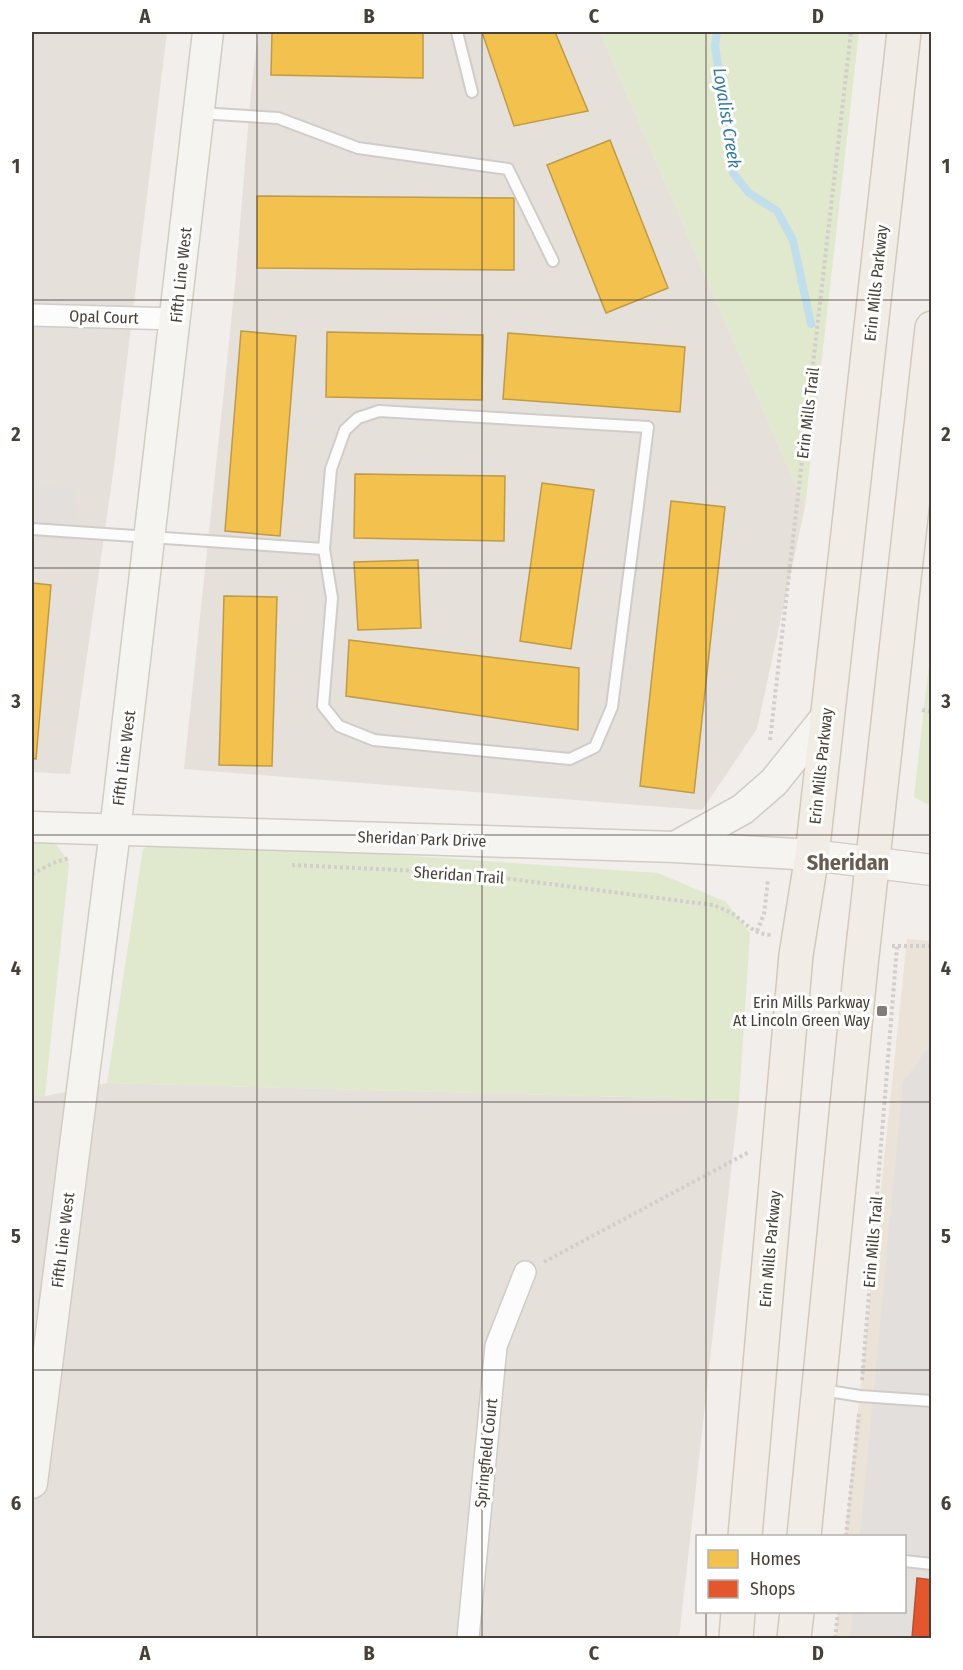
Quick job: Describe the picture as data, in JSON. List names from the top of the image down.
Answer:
{
  "streets": {
    "main road": ["Erin Mills Parkway"],
    "street": [
      "Fifth Line West",
      "Opal Court",
      "Sheridan Park Drive",
      "Springfield Court"
    ],
    "path": ["Erin Mills Trail", "Sheridan Trail"]
  },
  "crossings": [
    ["Fifth Line West", "Opal Court"],
    ["Fifth Line West", "Sheridan Park Drive"],
    ["Erin Mills Parkway", "Sheridan Park Drive"]
  ],
  "districts": ["Sheridan"],
  "water": ["Loyalist Creek"],
  "places": {
    "transit": ["Erin Mills Parkway At Lincoln Green Way"]
  },
  "legend": ["Homes", "Shops"],
  "grid": {
    "columns": [
      "A",
      "B",
      "C",
      "D"
    ],
    "rows": [
      "1",
      "2",
      "3",
      "4",
      "5",
      "6"
    ]
  }
}
